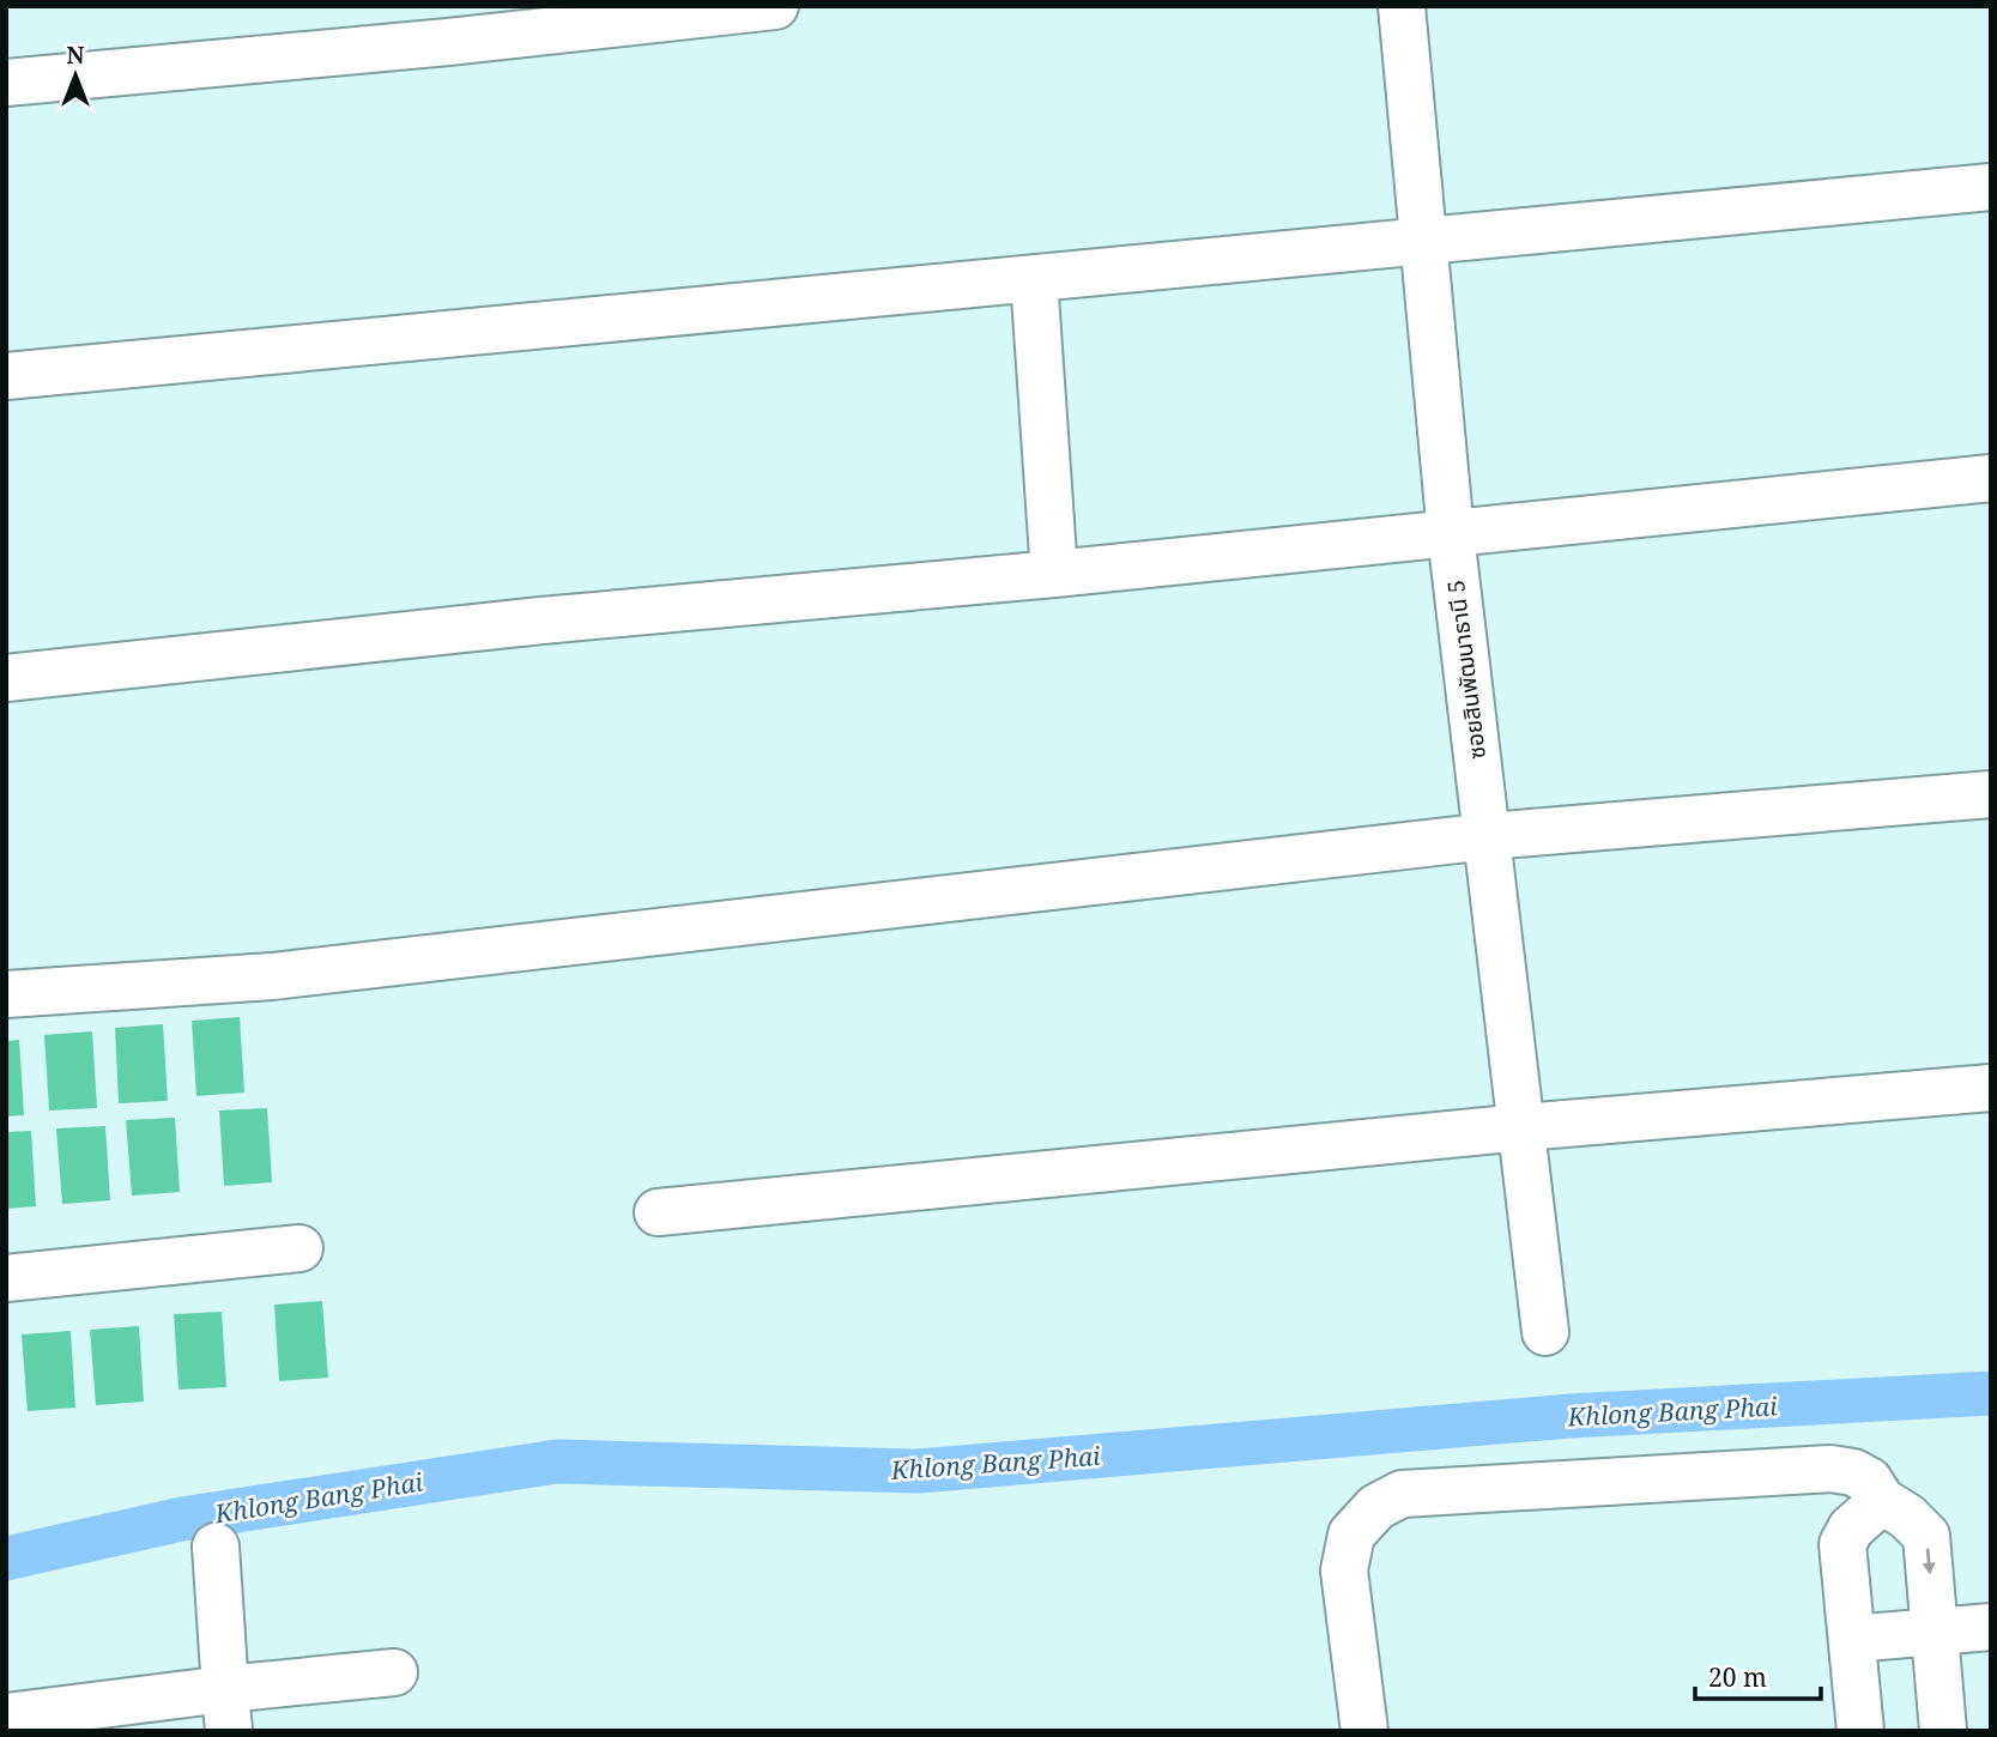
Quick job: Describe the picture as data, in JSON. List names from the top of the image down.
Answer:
{
  "streets": {
    "street": ["ซอยสินพัฒนาธานี 5"]
  },
  "water": ["Khlong Bang Phai"],
  "scale_bar": "20 m",
  "north": "top"
}
